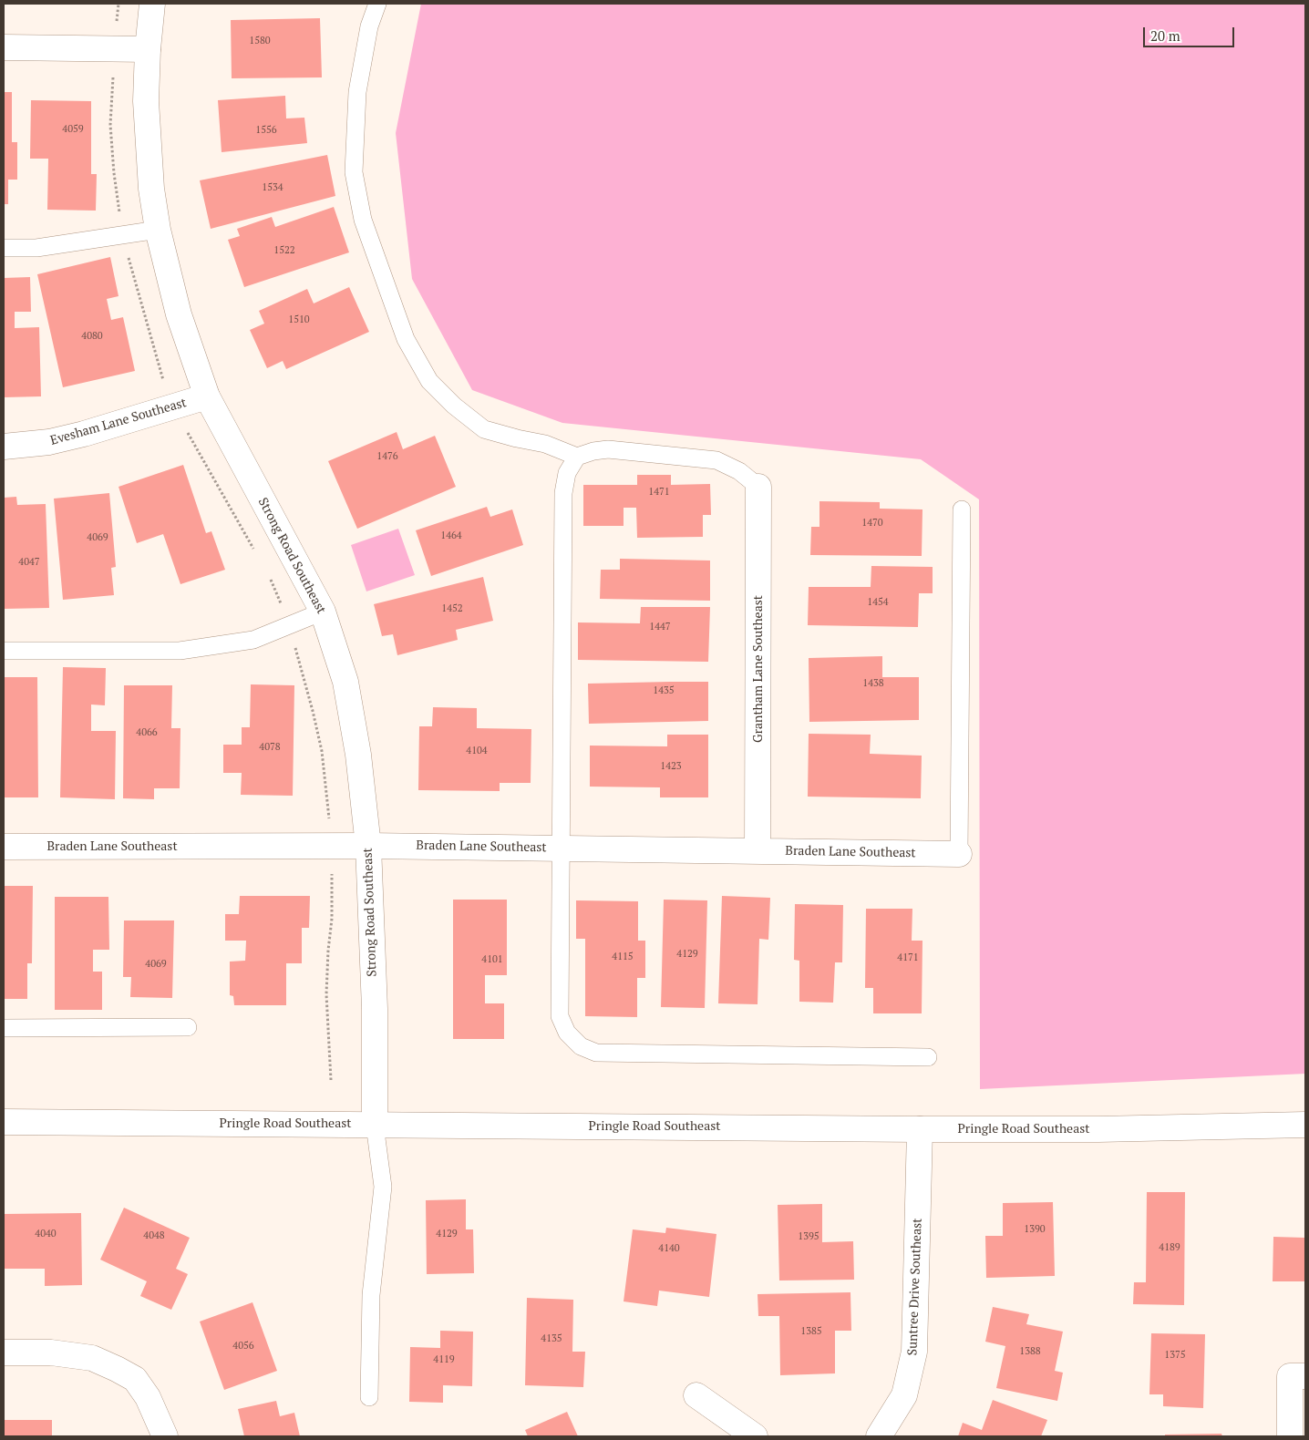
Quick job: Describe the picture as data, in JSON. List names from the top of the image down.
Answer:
{
  "streets": {
    "street": [
      "Evesham Lane Southeast",
      "Strong Road Southeast",
      "Grantham Lane Southeast",
      "Braden Lane Southeast",
      "Pringle Road Southeast",
      "Suntree Drive Southeast"
    ]
  },
  "crossings": [
    ["Evesham Lane Southeast", "Strong Road Southeast"],
    ["Strong Road Southeast", "Braden Lane Southeast"],
    ["Strong Road Southeast", "Pringle Road Southeast"],
    ["Grantham Lane Southeast", "Braden Lane Southeast"],
    ["Pringle Road Southeast", "Suntree Drive Southeast"]
  ],
  "house_numbers": [
    "1580",
    "4059",
    "1556",
    "1534",
    "1522",
    "1510",
    "4080",
    "1476",
    "1471",
    "1470",
    "1464",
    "4069",
    "4047",
    "1454",
    "1452",
    "1447",
    "1438",
    "1435",
    "4066",
    "4078",
    "4104",
    "1423",
    "4129",
    "4115",
    "4171",
    "4101",
    "4069",
    "1390",
    "4040",
    "4129",
    "4048",
    "1395",
    "4189",
    "4140",
    "1385",
    "4135",
    "4056",
    "1388",
    "1375",
    "4119"
  ],
  "scale_bar": "20 m"
}
